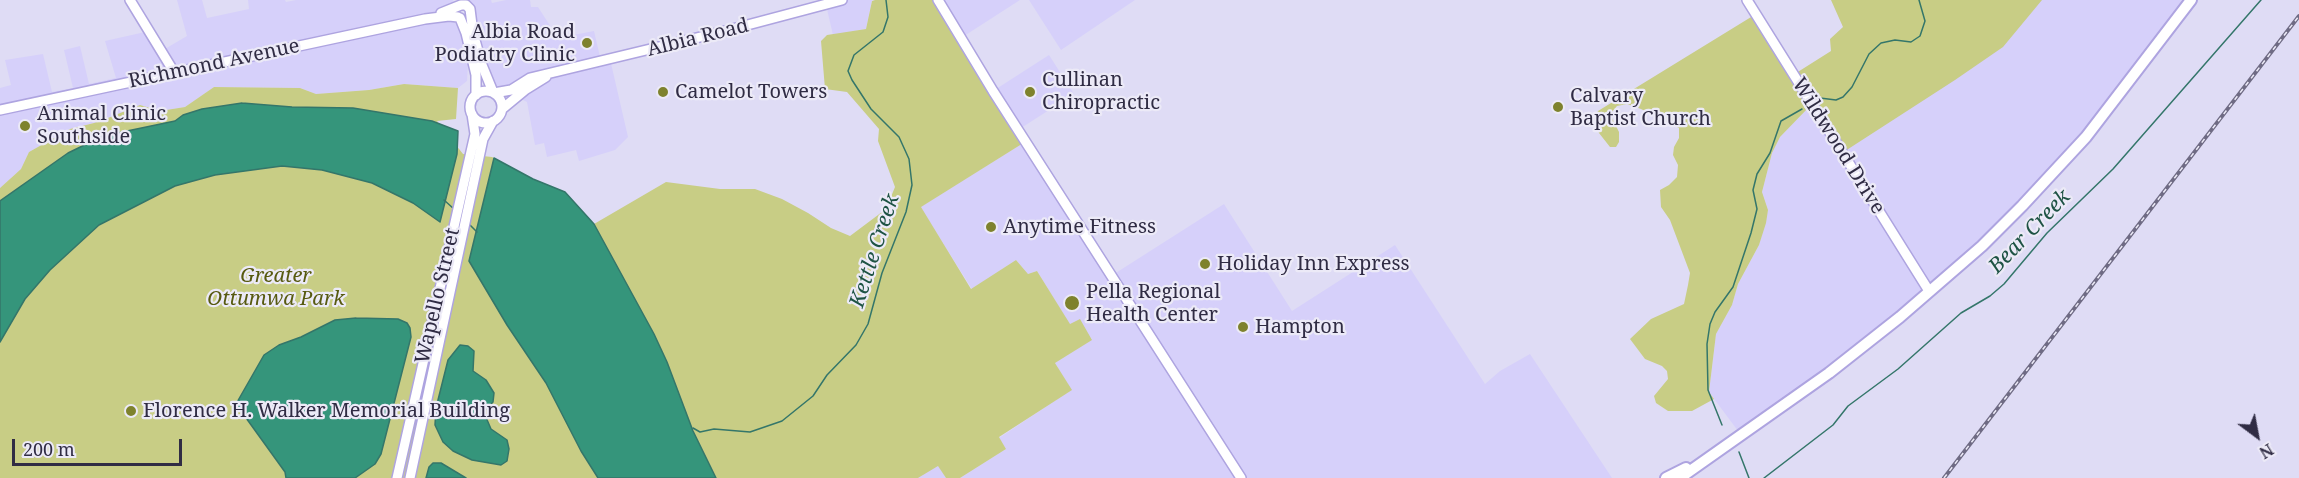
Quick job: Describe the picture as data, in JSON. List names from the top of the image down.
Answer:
{
  "streets": {
    "main road": [
      "Albia Road",
      "Richmond Avenue",
      "Wildwood Drive",
      "Wapello Street"
    ]
  },
  "crossings": [
    ["Albia Road", "Wapello Street"]
  ],
  "water": ["Bear Creek", "Kettle Creek"],
  "parks": ["Greater Ottumwa Park"],
  "places": [
    "Albia Road Podiatry Clinic",
    "Camelot Towers",
    "Cullinan Chiropractic",
    "Calvary Baptist Church",
    "Animal Clinic Southside",
    "Anytime Fitness",
    "Holiday Inn Express",
    "Pella Regional Health Center",
    "Hampton",
    "Florence H. Walker Memorial Building"
  ],
  "scale_bar": "200 m",
  "north": "bottom right"
}
